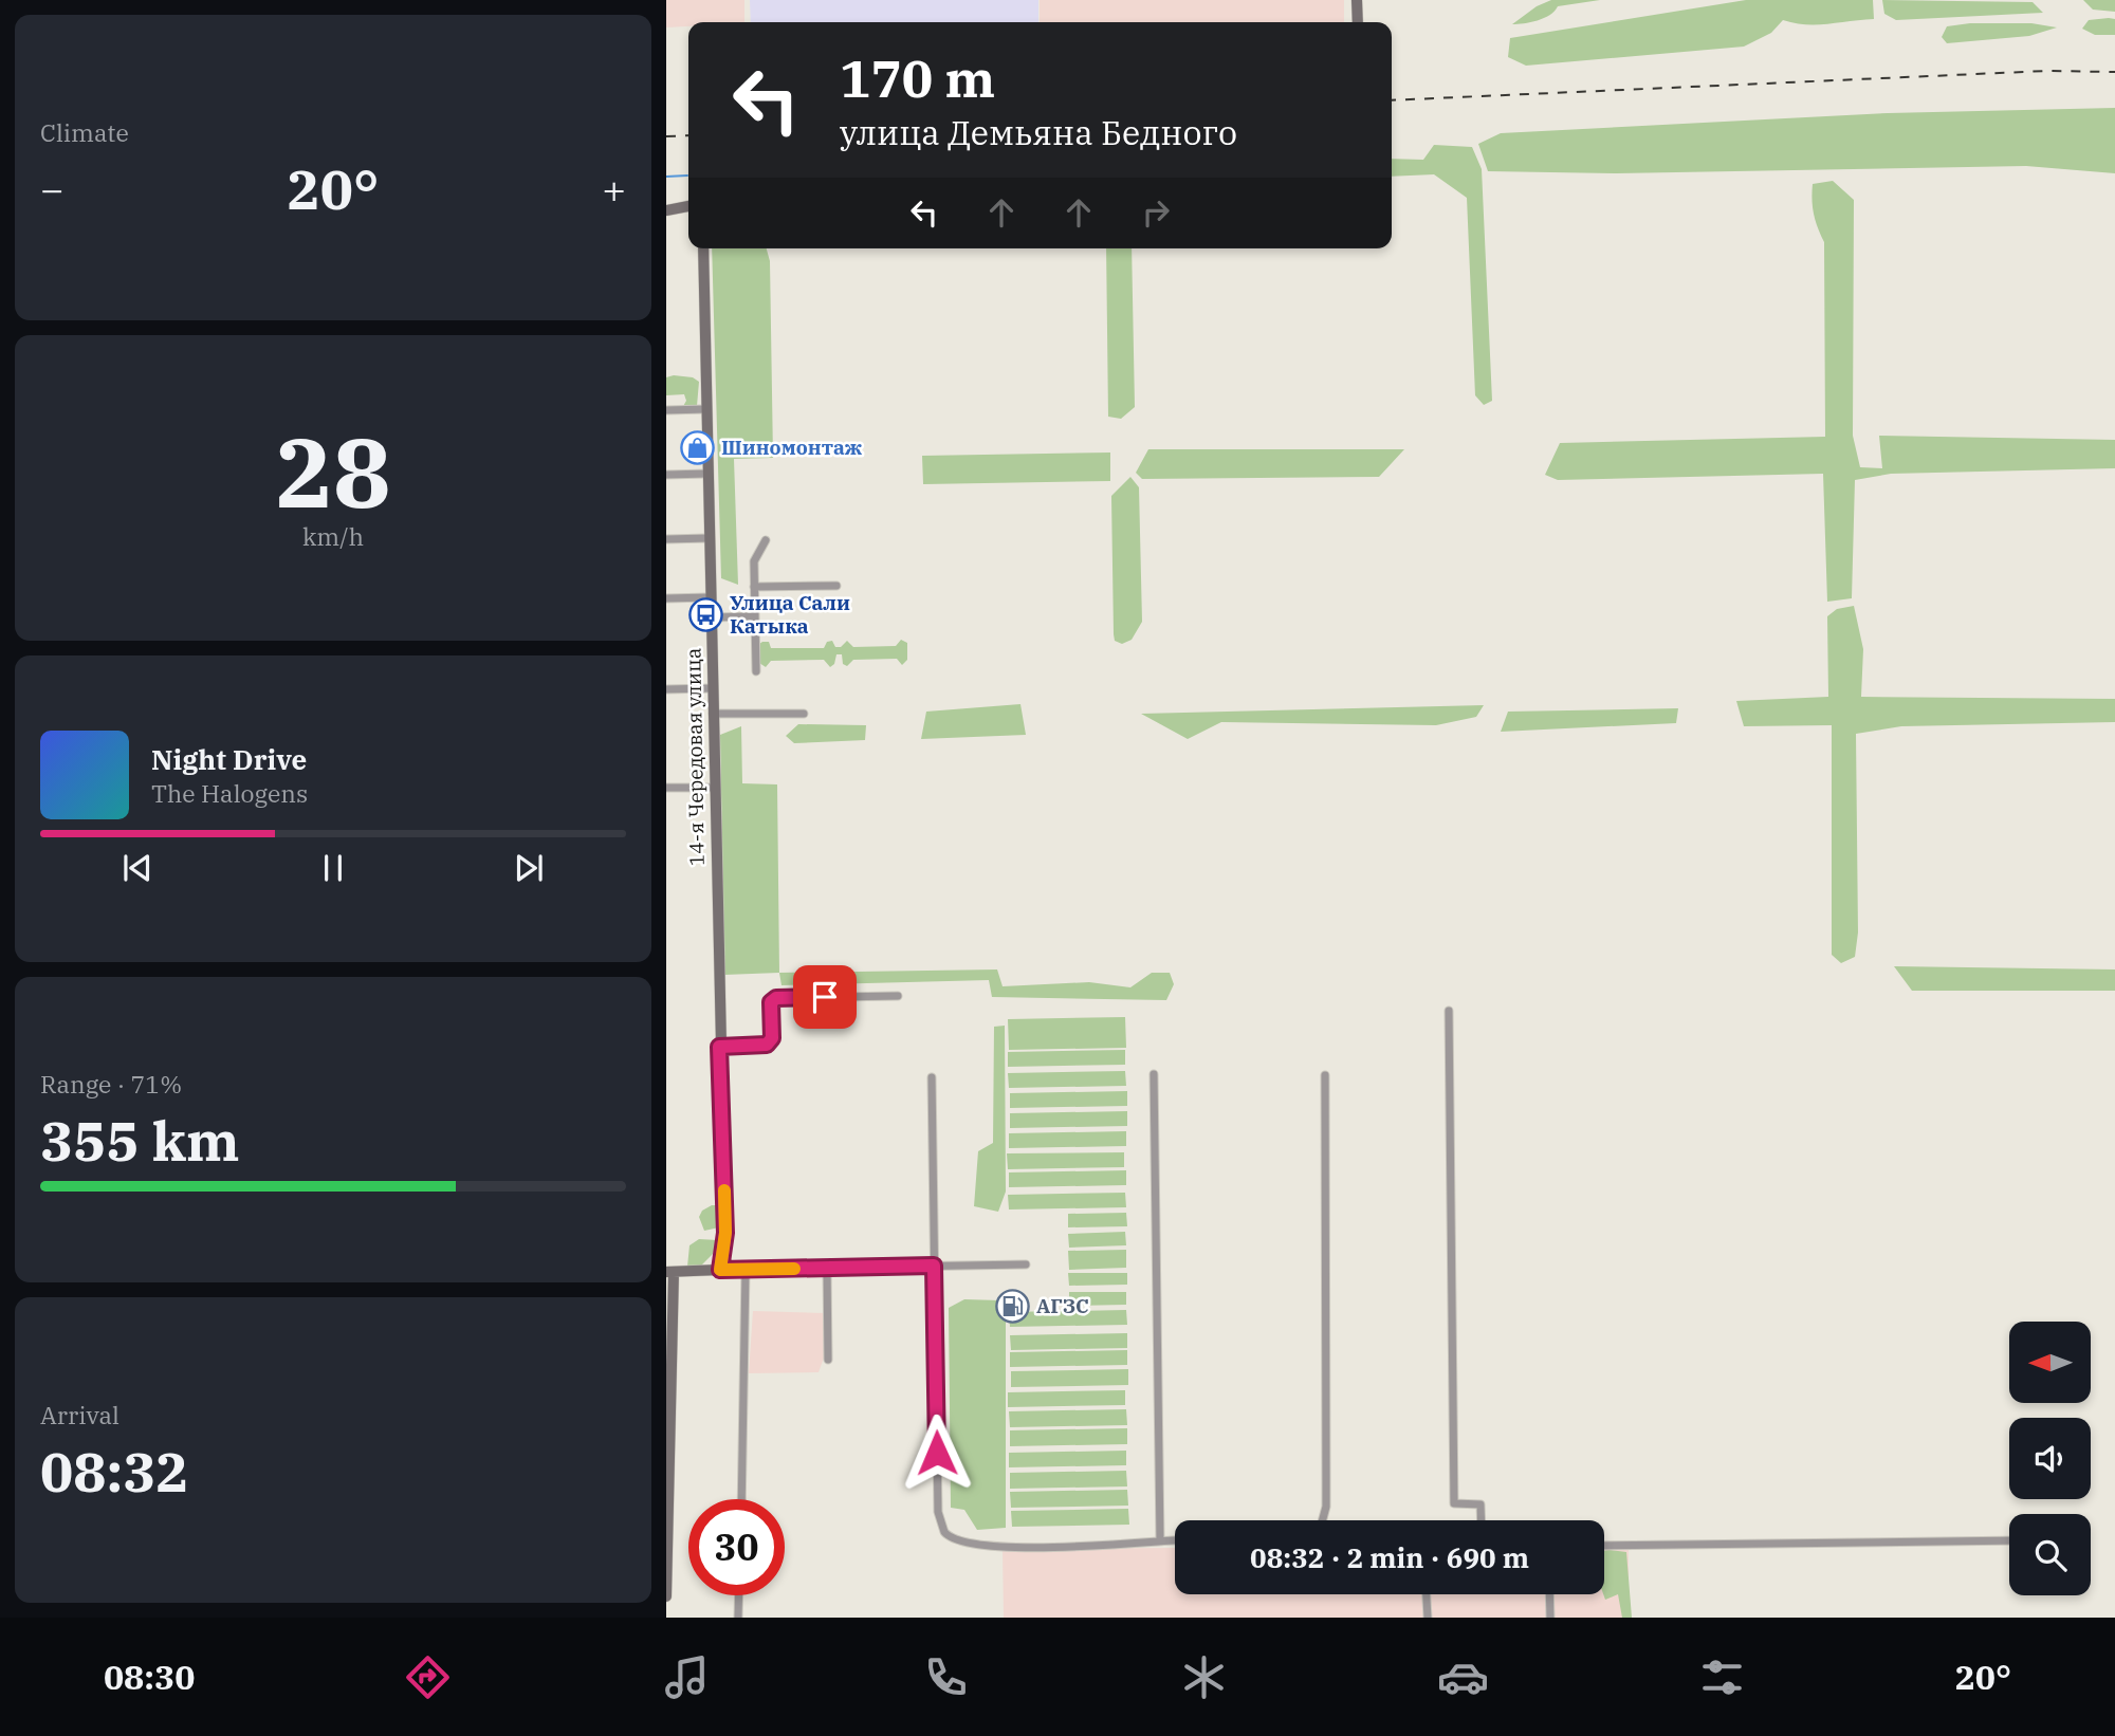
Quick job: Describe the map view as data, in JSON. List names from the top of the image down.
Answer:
{
  "streets": {
    "main road": ["14-я Чередовая улица"]
  },
  "places": {
    "shop": ["Шиномонтаж"],
    "bus stop": ["Улица Сали Катыка"],
    "fuel station": ["АГЗС"]
  },
  "north": "left",
  "page": {
    "tile": [
      "Climate",
      ["28", "km/h"],
      ["Range · 71%", "355 km"],
      ["Arrival", "08:32"]
    ],
    "turn": ["170 m", "улица Демьяна Бедного"],
    "heat": ["−", "20°", "+"],
    "song": ["Night Drive", "The Halogens"],
    "limit": "30",
    "trip": "08:32 · 2 min · 690 m",
    "tabs": ["08:30", "20°"]
  }
}
